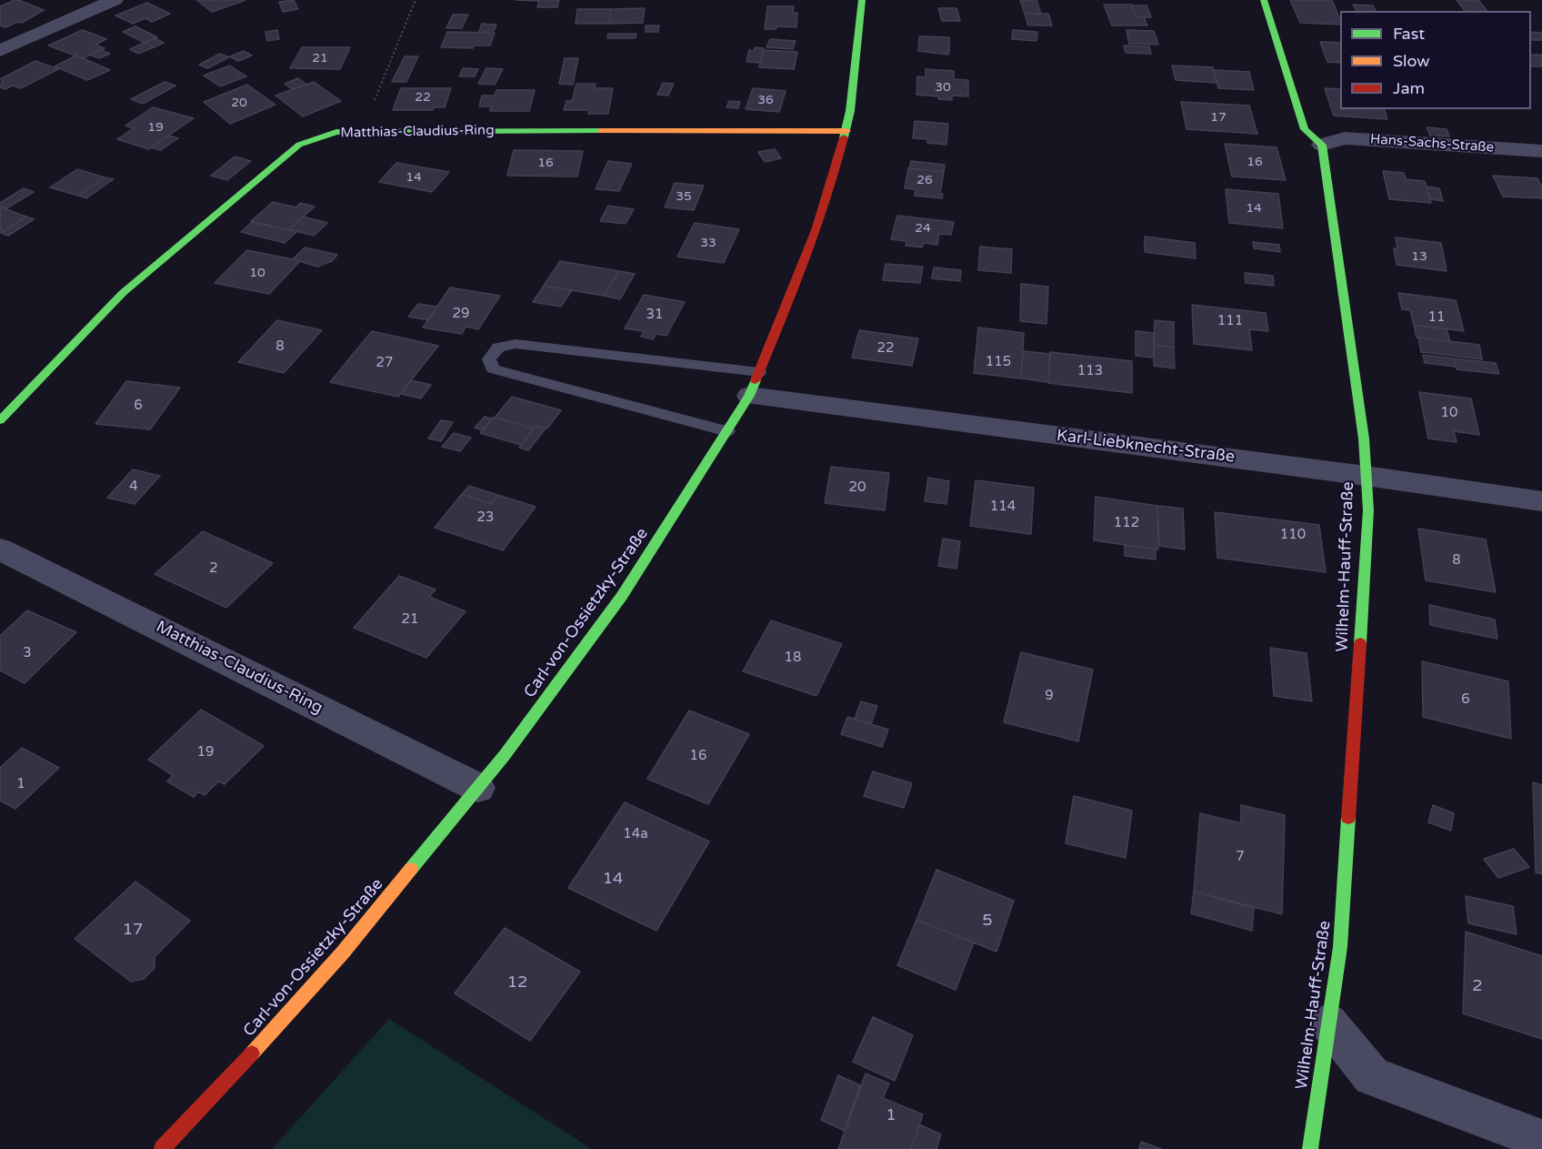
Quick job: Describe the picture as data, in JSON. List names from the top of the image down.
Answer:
{
  "streets": {
    "street": [
      "Matthias-Claudius-Ring",
      "Hans-Sachs-Straße",
      "Karl-Liebknecht-Straße",
      "Wilhelm-Hauff-Straße",
      "Carl-von-Ossietzky-Straße"
    ]
  },
  "crossings": [
    ["Matthias-Claudius-Ring", "Carl-von-Ossietzky-Straße"],
    ["Hans-Sachs-Straße", "Wilhelm-Hauff-Straße"],
    ["Karl-Liebknecht-Straße", "Wilhelm-Hauff-Straße"],
    ["Karl-Liebknecht-Straße", "Carl-von-Ossietzky-Straße"]
  ],
  "house_numbers": [
    "21",
    "30",
    "22",
    "36",
    "20",
    "17",
    "19",
    "16",
    "16",
    "14",
    "26",
    "35",
    "14",
    "24",
    "33",
    "13",
    "10",
    "29",
    "31",
    "11",
    "111",
    "8",
    "22",
    "115",
    "27",
    "113",
    "6",
    "10",
    "4",
    "20",
    "114",
    "23",
    "112",
    "110",
    "8",
    "2",
    "21",
    "3",
    "18",
    "9",
    "6",
    "19",
    "16",
    "1",
    "14a",
    "7",
    "14",
    "5",
    "17",
    "12",
    "2",
    "1"
  ],
  "legend": ["Fast", "Slow", "Jam"]
}
